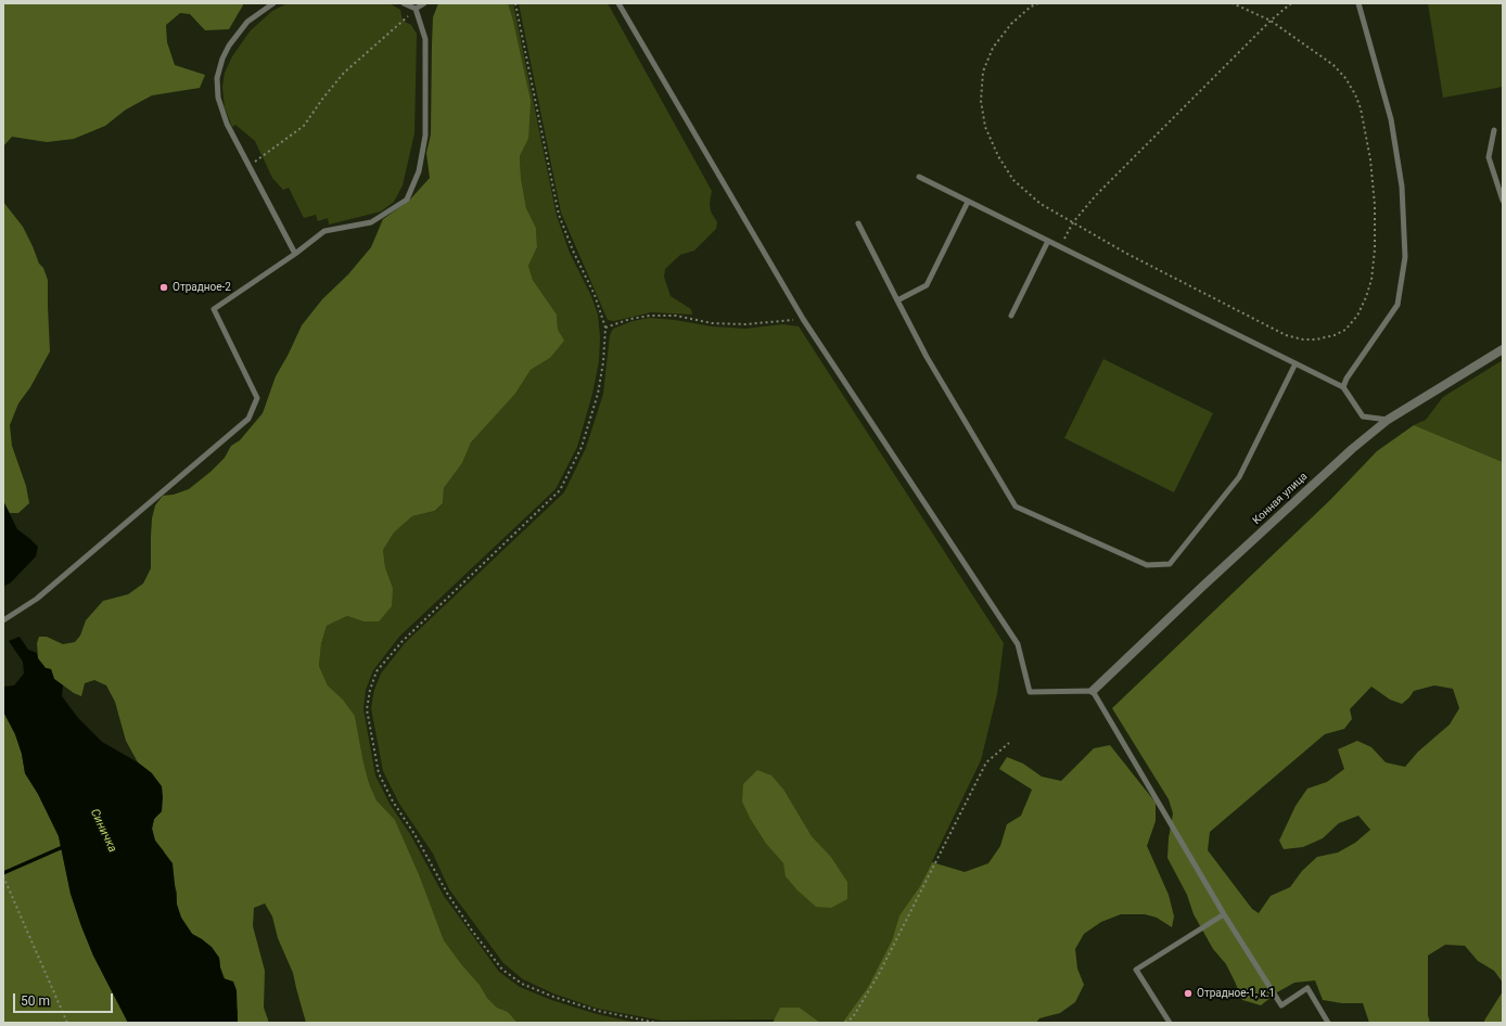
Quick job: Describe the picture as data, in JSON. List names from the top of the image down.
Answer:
{
  "streets": {
    "street": ["Конная улица"]
  },
  "water": ["Синичка"],
  "places": ["Отрадное-2", "Отрадное-1, к.1"],
  "scale_bar": "50 m"
}
